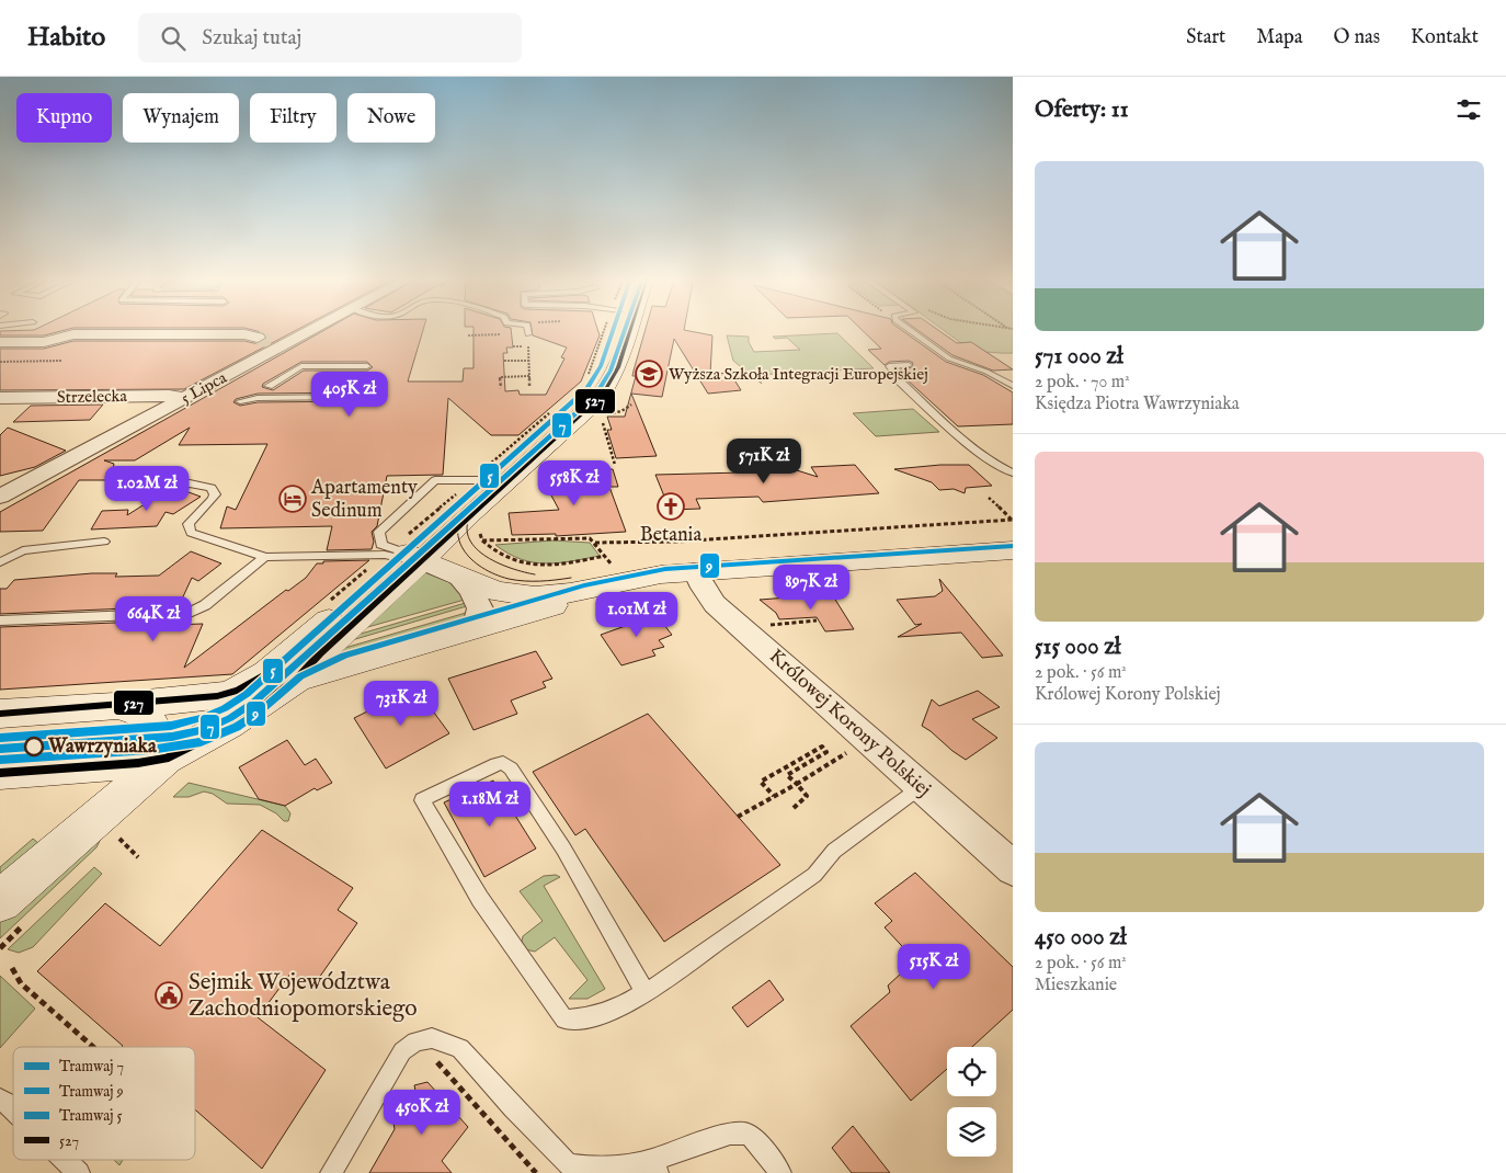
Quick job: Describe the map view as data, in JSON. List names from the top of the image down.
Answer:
{
  "streets": {
    "street": ["5 Lipca", "Strzelecka", "Królowej Korony Polskiej"]
  },
  "crossings": [
    ["5 Lipca", "Strzelecka"]
  ],
  "places": {
    "school or university": ["Wyższa Szkoła Integracji Europejskiej"],
    "hotel": ["Apartamenty Sedinum"],
    "church": ["Betania"],
    "other": ["Wawrzyniaka"],
    "public building": ["Sejmik Województwa Zachodniopomorskiego"]
  },
  "lines": [
    "tram line 7",
    "tram line 5",
    "transit line 527",
    "tram line 9"
  ],
  "legend": [
    "Tramwaj 7",
    "Tramwaj 9",
    "Tramwaj 5",
    "527"
  ],
  "page": {
    "header": "Habito",
    "search": "Szukaj tutaj",
    "nav": [
      "Start",
      "Mapa",
      "O nas",
      "Kontakt"
    ],
    "heading": "Oferty: 11",
    "chip": [
      "Kupno",
      "Wynajem",
      "Filtry",
      "Nowe"
    ],
    "list": [
      {
        "name": "571 000 zł",
        "note": "2 pok. · 70 m² · Księdza Piotra Wawrzyniaka"
      },
      {
        "name": "515 000 zł",
        "note": "2 pok. · 56 m² · Królowej Korony Polskiej"
      },
      {
        "name": "450 000 zł",
        "note": "2 pok. · 56 m² · Mieszkanie"
      }
    ],
    "price": [
      "405K zł",
      "571K zł",
      "558K zł",
      "1.02M zł",
      "897K zł",
      "1.01M zł",
      "664K zł",
      "731K zł",
      "1.18M zł",
      "515K zł",
      "450K zł"
    ]
  }
}
